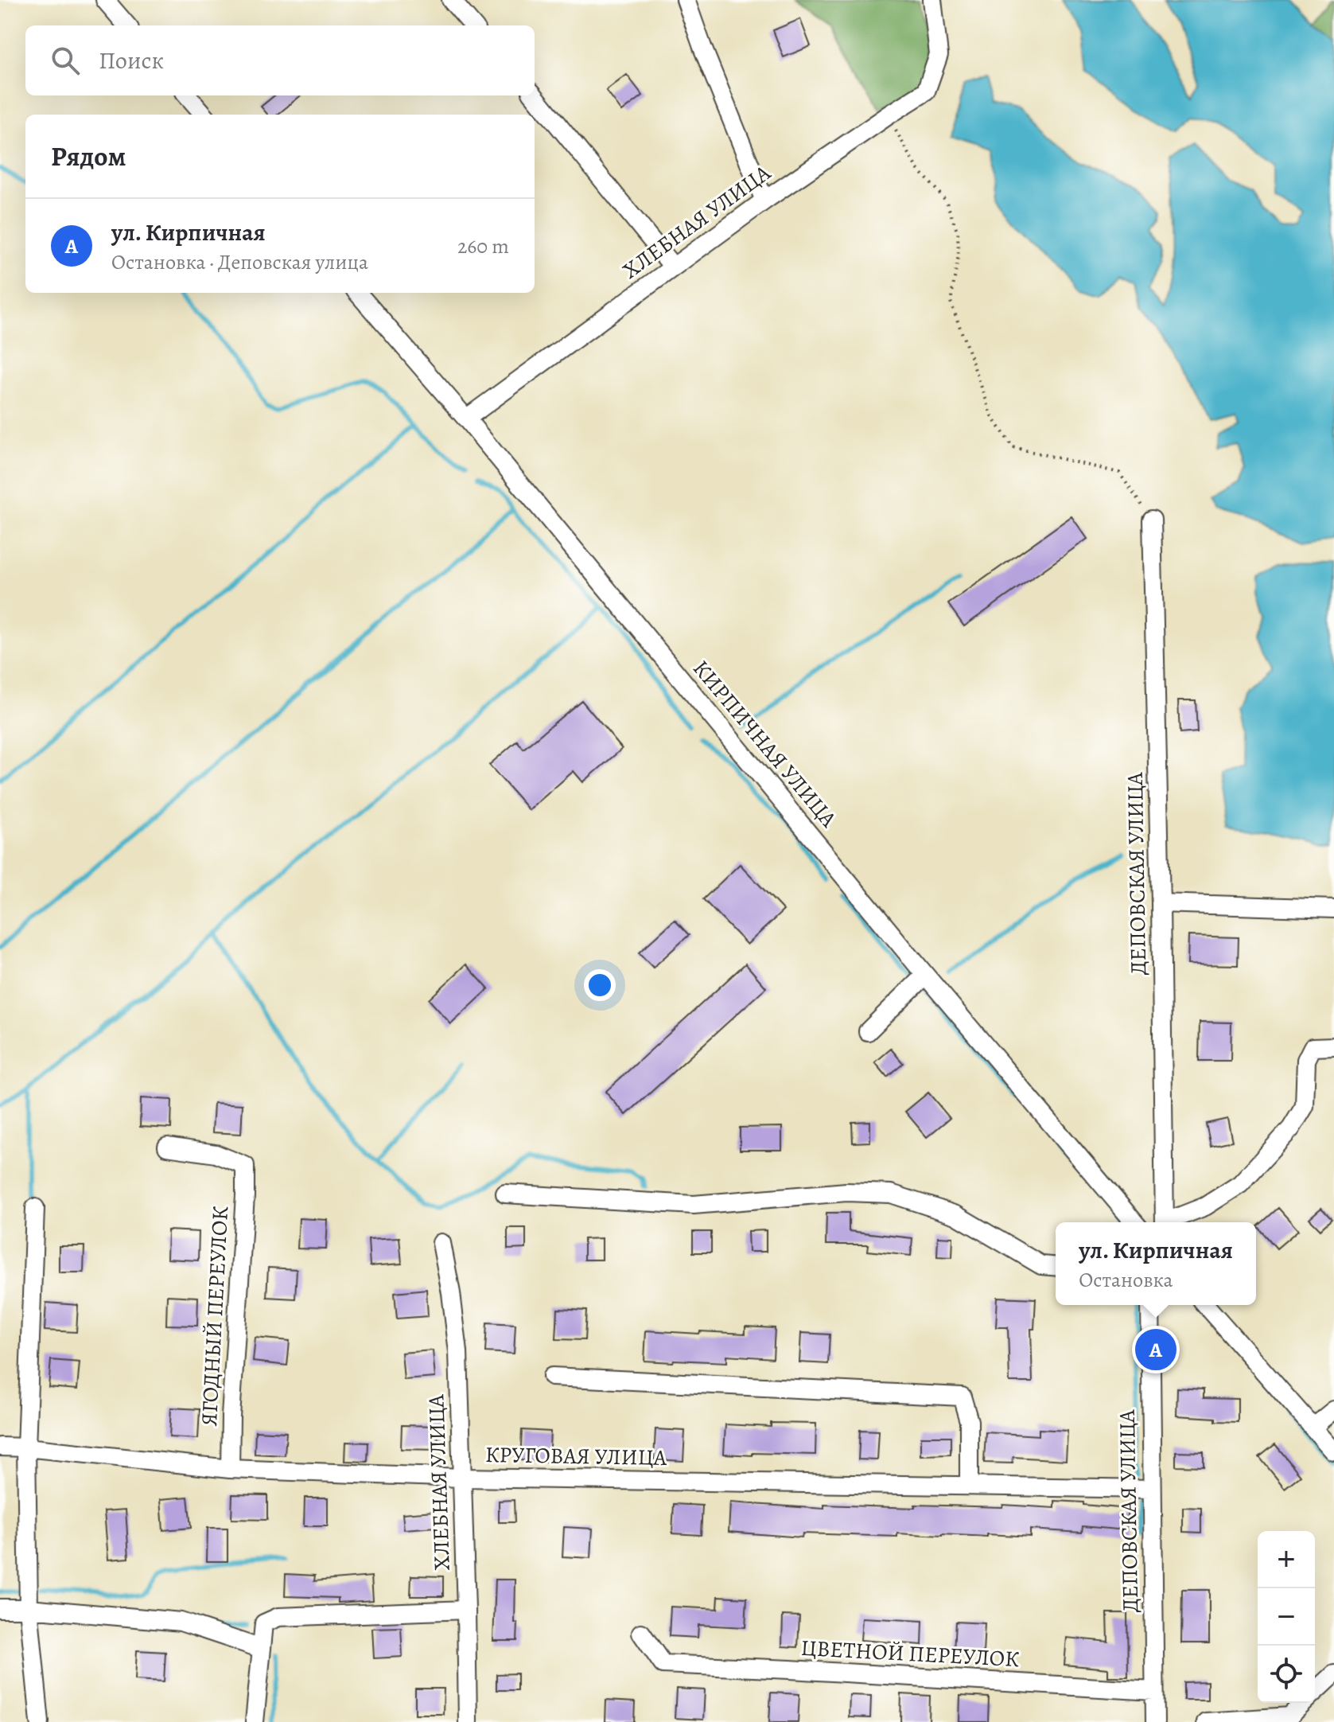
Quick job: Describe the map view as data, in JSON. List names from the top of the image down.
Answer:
{
  "streets": {
    "street": [
      "ХЛЕБНАЯ УЛИЦА",
      "КИРПИЧНАЯ УЛИЦА",
      "ДЕПОВСКАЯ УЛИЦА",
      "ЯГОДНЫЙ ПЕРЕУЛОК",
      "КРУГОВАЯ УЛИЦА",
      "ЦВЕТНОЙ ПЕРЕУЛОК"
    ]
  },
  "crossings": [
    ["ХЛЕБНАЯ УЛИЦА", "КИРПИЧНАЯ УЛИЦА"],
    ["ХЛЕБНАЯ УЛИЦА", "КРУГОВАЯ УЛИЦА"],
    ["ДЕПОВСКАЯ УЛИЦА", "КРУГОВАЯ УЛИЦА"],
    ["ДЕПОВСКАЯ УЛИЦА", "ЦВЕТНОЙ ПЕРЕУЛОК"],
    ["ЯГОДНЫЙ ПЕРЕУЛОК", "КРУГОВАЯ УЛИЦА"]
  ],
  "page": {
    "search": "Поиск",
    "heading": "Рядом",
    "list": [
      {
        "mark": "A",
        "name": "ул. Кирпичная",
        "note": "Остановка · Деповская улица",
        "value": "260 m"
      }
    ],
    "popup": ["ул. Кирпичная", "Остановка"],
    "pins": "A",
    "map_buttons": ["+", "−"]
  }
}
